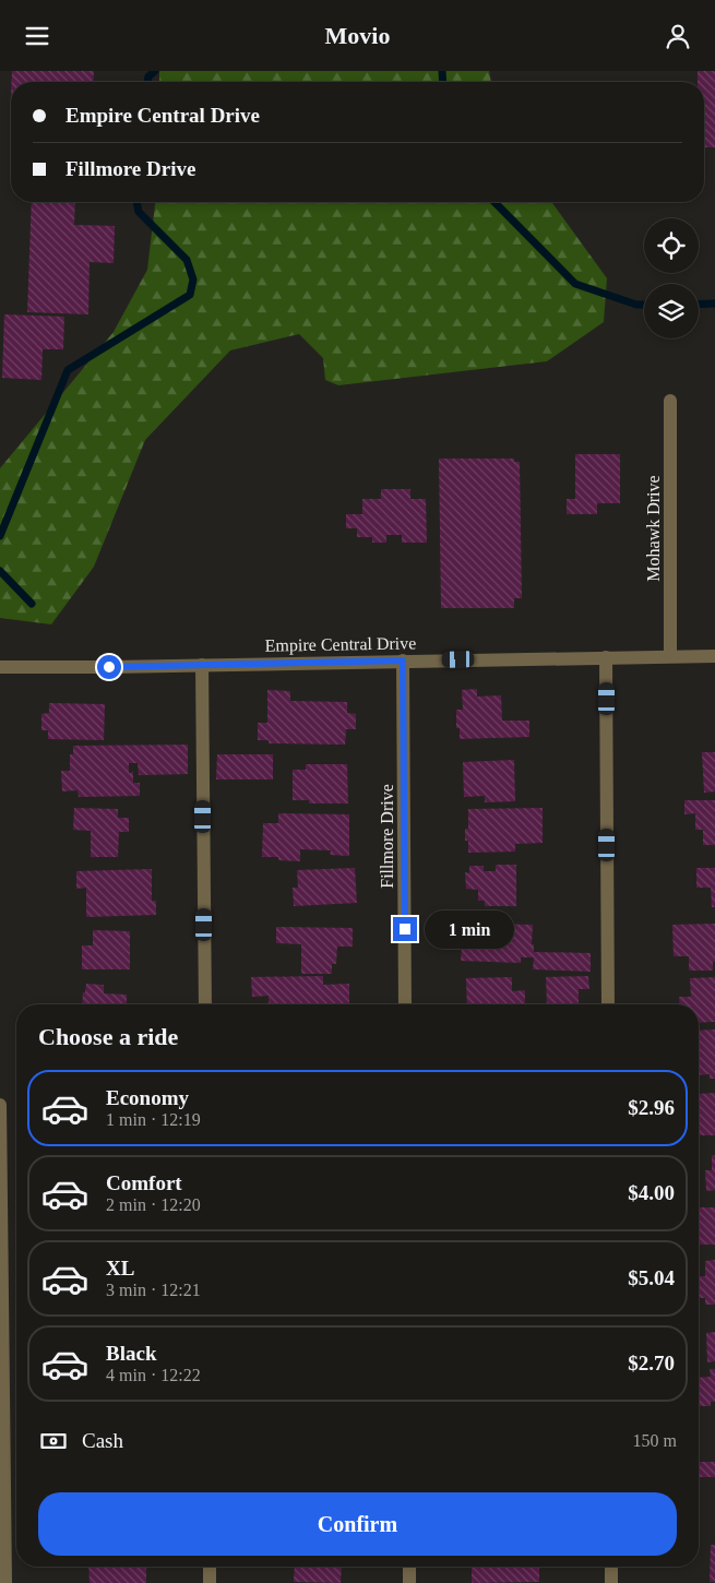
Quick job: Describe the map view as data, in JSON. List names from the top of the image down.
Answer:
{
  "streets": {
    "street": ["Mohawk Drive", "Empire Central Drive", "Fillmore Drive"]
  },
  "crossings": [
    ["Mohawk Drive", "Empire Central Drive"],
    ["Empire Central Drive", "Fillmore Drive"]
  ],
  "page": {
    "header": "Movio",
    "banner": ["Empire Central Drive", "Fillmore Drive"],
    "bubble": "1 min",
    "heading": "Choose a ride",
    "list": [
      {
        "name": "Economy",
        "note": "1 min · 12:19",
        "value": "$2.96"
      },
      {
        "name": "Comfort",
        "note": "2 min · 12:20",
        "value": "$4.00"
      },
      {
        "name": "XL",
        "note": "3 min · 12:21",
        "value": "$5.04"
      },
      {
        "name": "Black",
        "note": "4 min · 12:22",
        "value": "$2.70"
      }
    ],
    "pay": ["Cash", "150 m"],
    "buttons": "Confirm"
  }
}
